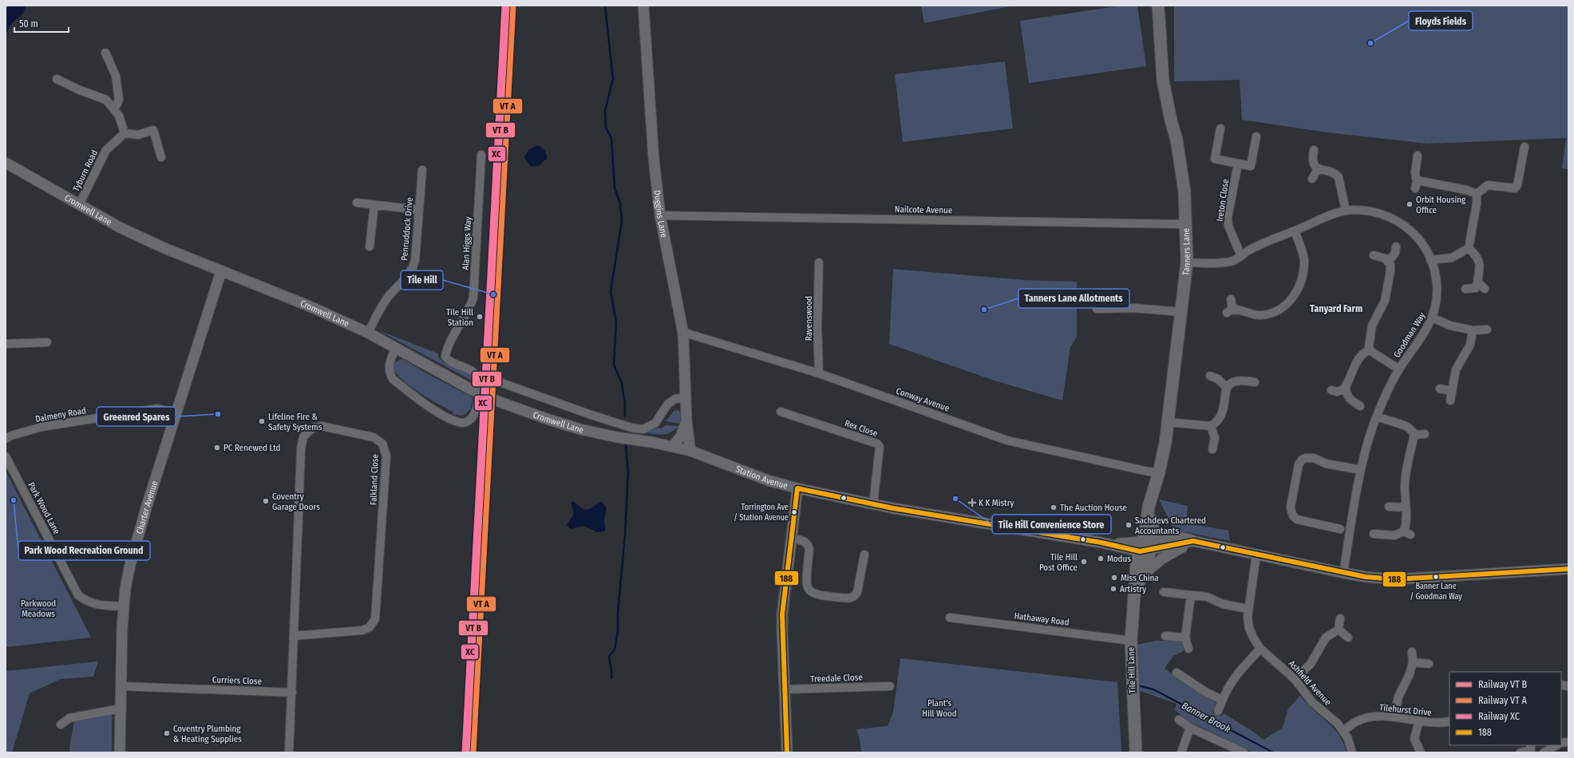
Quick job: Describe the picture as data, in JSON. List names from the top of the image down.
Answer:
{
  "streets": {
    "main road": ["Tanners Lane", "Tile Hill Lane"],
    "street": [
      "Tyburn Road",
      "Ireton Close",
      "Cromwell Lane",
      "Nailcote Avenue",
      "Duggins Lane",
      "Penruddock Drive",
      "Alan Higgs Way",
      "Ravenswood",
      "Goodman Way",
      "Conway Avenue",
      "Dalmeny Road",
      "Rex Close",
      "Station Avenue",
      "Falkland Close",
      "Charter Avenue",
      "Park Wood Lane",
      "Hathaway Road",
      "Treedale Close",
      "Curriers Close",
      "Ashfield Avenue",
      "Tilehurst Drive"
    ]
  },
  "crossings": [
    ["Tyburn Road", "Cromwell Lane"],
    ["Ireton Close", "Goodman Way"],
    ["Cromwell Lane", "Penruddock Drive"],
    ["Cromwell Lane", "Alan Higgs Way"],
    ["Cromwell Lane", "Station Avenue"],
    ["Cromwell Lane", "Charter Avenue"],
    ["Nailcote Avenue", "Duggins Lane"],
    ["Nailcote Avenue", "Tanners Lane"],
    ["Duggins Lane", "Conway Avenue"],
    ["Duggins Lane", "Station Avenue"],
    ["Tanners Lane", "Goodman Way"],
    ["Tanners Lane", "Conway Avenue"],
    ["Tanners Lane", "Station Avenue"],
    ["Tanners Lane", "Tile Hill Lane"],
    ["Ravenswood", "Conway Avenue"],
    ["Goodman Way", "Station Avenue"],
    ["Dalmeny Road", "Charter Avenue"],
    ["Rex Close", "Station Avenue"],
    ["Station Avenue", "Tile Hill Lane"],
    ["Station Avenue", "Ashfield Avenue"],
    ["Falkland Close", "Curriers Close"],
    ["Charter Avenue", "Park Wood Lane"],
    ["Charter Avenue", "Curriers Close"],
    ["Hathaway Road", "Tile Hill Lane"],
    ["Ashfield Avenue", "Tilehurst Drive"]
  ],
  "districts": ["Tanyard Farm"],
  "water": ["Banner Brook"],
  "parks": ["Parkwood Meadows", "Plant's Hill Wood"],
  "places": {
    "other": [
      "Floyds Fields",
      "Orbit Housing Office",
      "Tile Hill",
      "Tanners Lane Allotments",
      "Tile Hill Station",
      "Greenred Spares",
      "Lifeline Fire & Safety Systems",
      "PC Renewed Ltd",
      "Tile Hill Convenience Store",
      "Park Wood Recreation Ground",
      "Coventry Garage Doors",
      "The Auction House",
      "Torrington Ave / Station Avenue",
      "Sachdevs Chartered Accountants",
      "Modus",
      "Tile Hill Post Office",
      "Banner Lane / Goodman Way",
      "Miss China",
      "Artistry",
      "Coventry Plumbing & Heating Supplies"
    ],
    "health": ["K K Mistry"]
  },
  "lines": ["rail line XC", "transit line 188"],
  "legend": [
    "Railway VT B",
    "Railway VT A",
    "Railway XC",
    "188"
  ],
  "scale_bar": "50 m"
}
